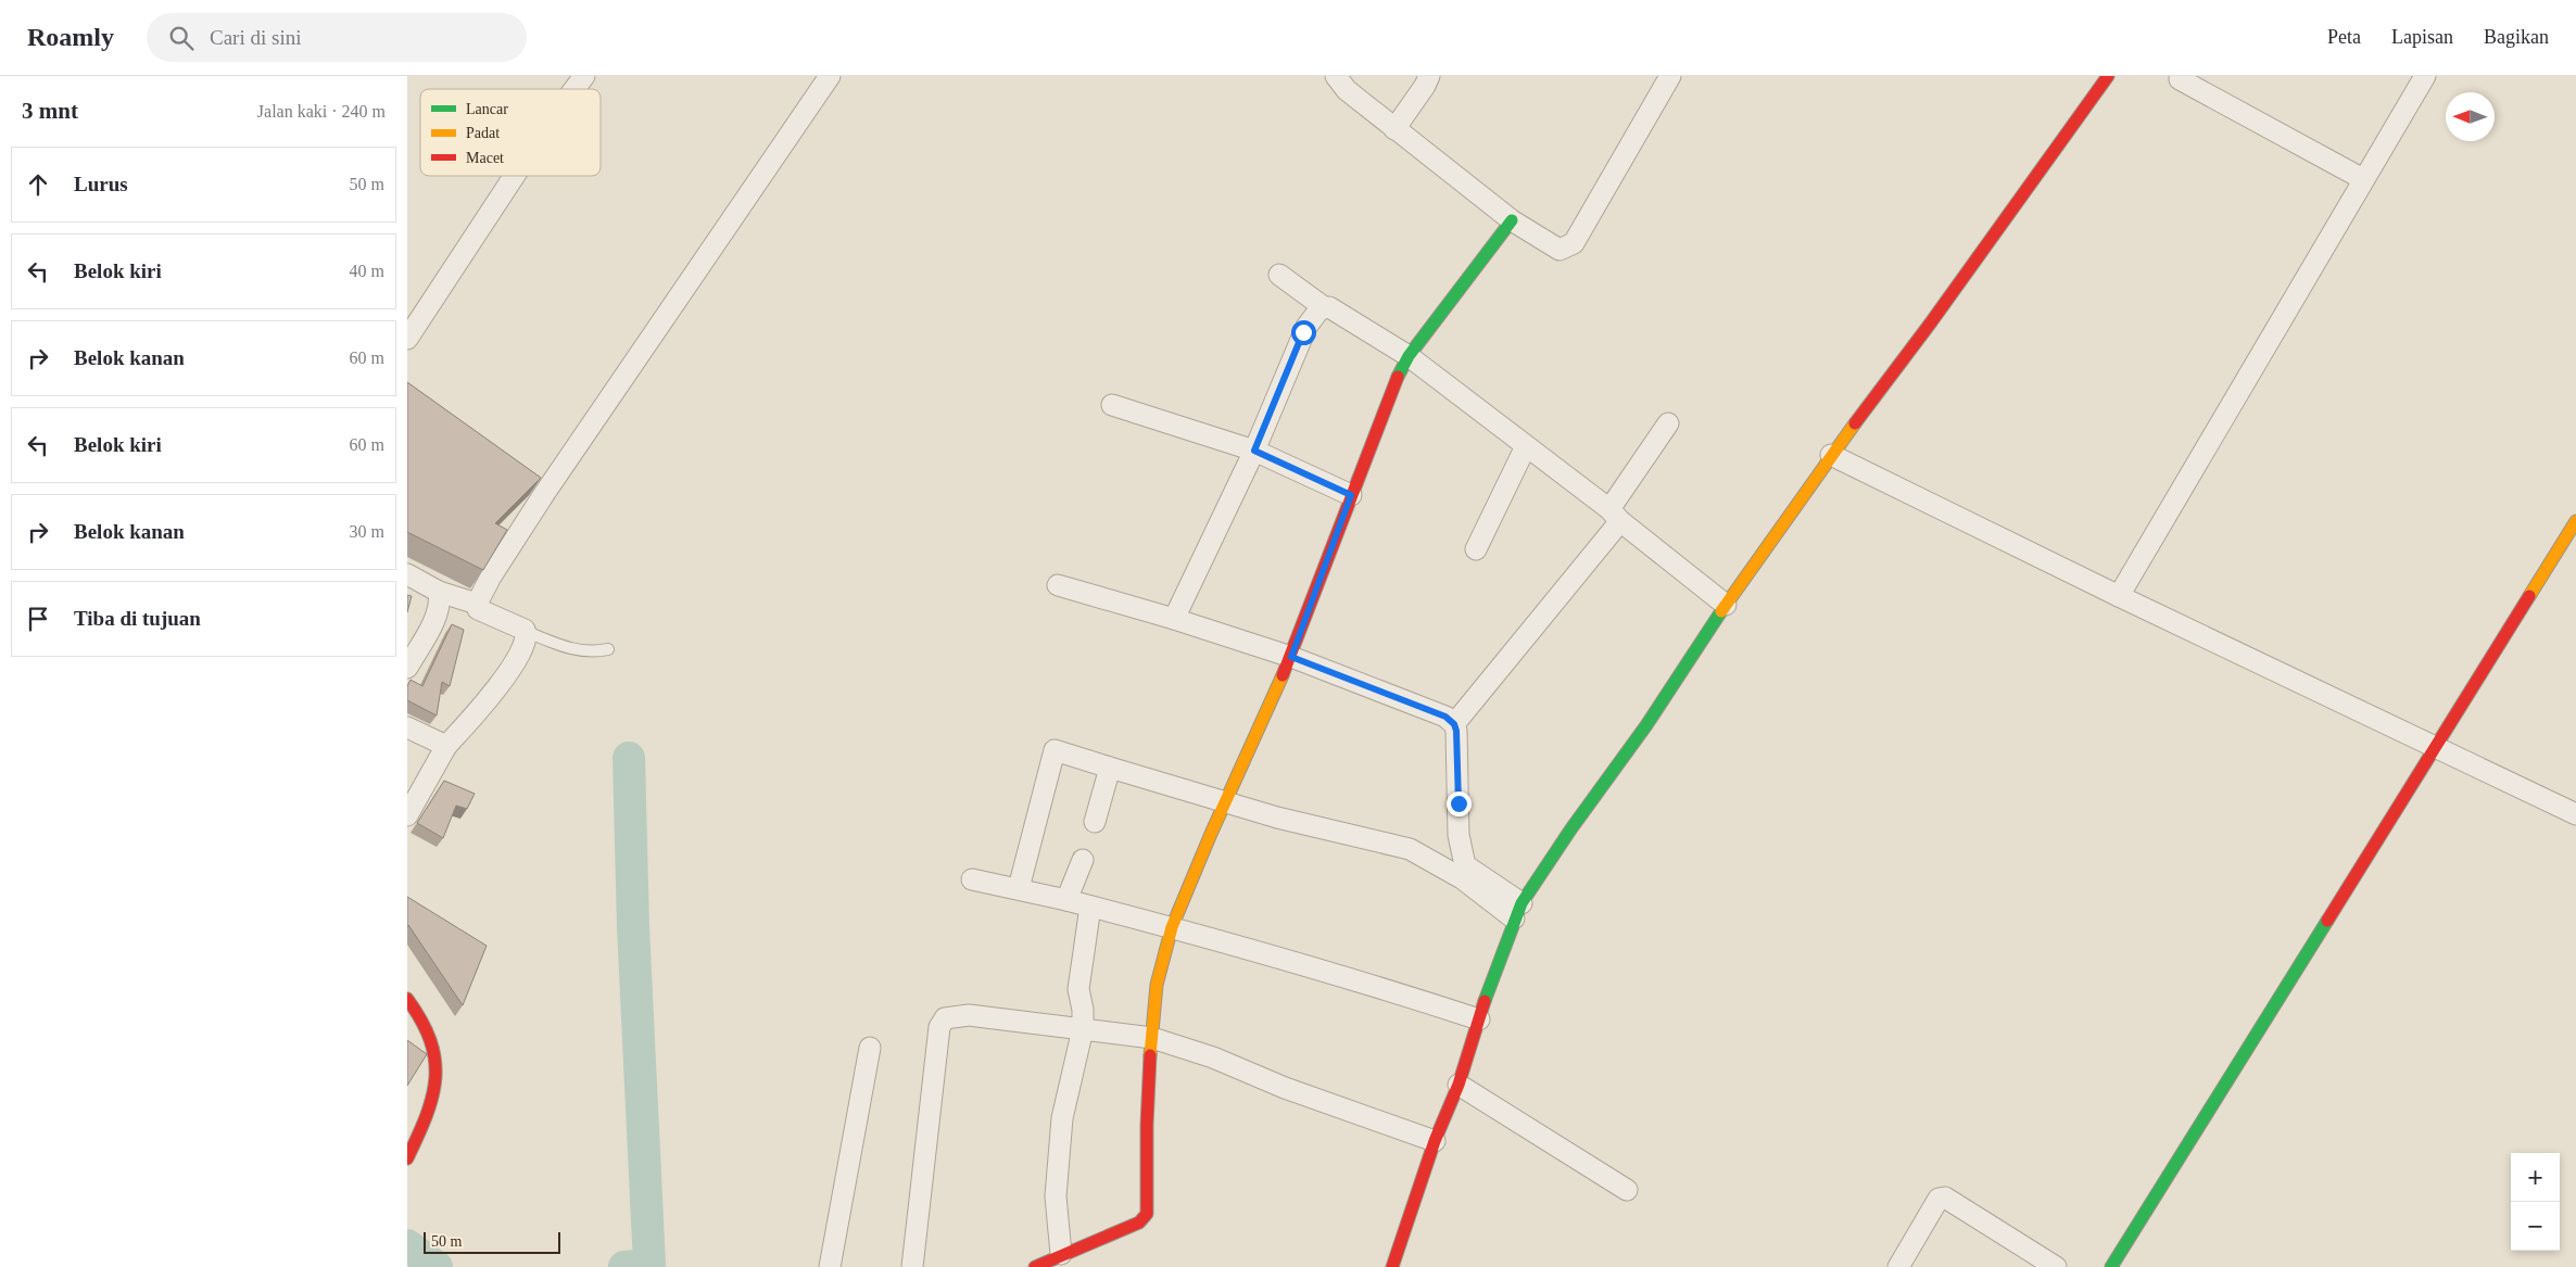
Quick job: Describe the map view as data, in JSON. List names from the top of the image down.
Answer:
{
  "legend": ["Lancar", "Padat", "Macet"],
  "scale_bar": "50 m",
  "north": "left",
  "page": {
    "header": "Roamly",
    "search": "Cari di sini",
    "nav": ["Peta", "Lapisan", "Bagikan"],
    "heading": ["3 mnt", "Jalan kaki · 240 m"],
    "list": [
      ["Lurus", "50 m"],
      ["Belok kiri", "40 m"],
      ["Belok kanan", "60 m"],
      ["Belok kiri", "60 m"],
      ["Belok kanan", "30 m"],
      "Tiba di tujuan"
    ],
    "map_buttons": ["+", "−"],
    "scale": "50 m"
  }
}
